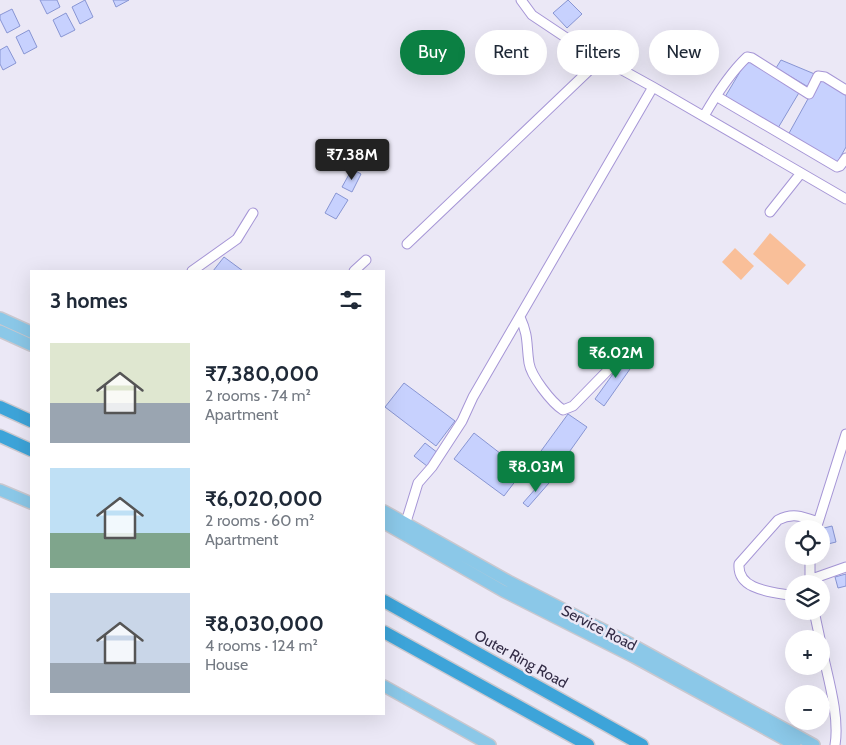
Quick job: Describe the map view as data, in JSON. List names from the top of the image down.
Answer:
{
  "streets": {
    "highway": ["Outer Ring Road"],
    "main road": ["Service Road"]
  },
  "page": {
    "chip": [
      "Buy",
      "Rent",
      "Filters",
      "New"
    ],
    "price": ["₹7.38M", "₹6.02M", "₹8.03M"],
    "heading": "3 homes",
    "list": [
      {
        "name": "₹7,380,000",
        "note": "2 rooms · 74 m² · Apartment"
      },
      {
        "name": "₹6,020,000",
        "note": "2 rooms · 60 m² · Apartment"
      },
      {
        "name": "₹8,030,000",
        "note": "4 rooms · 124 m² · House"
      }
    ],
    "map_buttons": ["+", "−"]
  }
}
